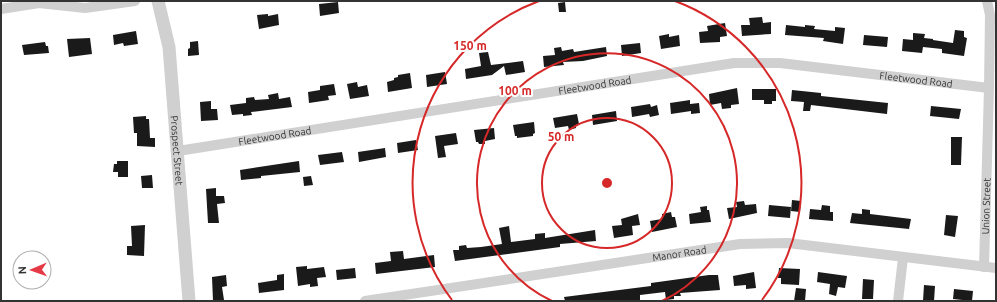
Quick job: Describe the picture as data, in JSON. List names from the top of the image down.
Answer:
{
  "streets": {
    "street": [
      "Fleetwood Road",
      "Prospect Street",
      "Union Street",
      "Manor Road"
    ]
  },
  "crossings": [
    ["Fleetwood Road", "Prospect Street"],
    ["Fleetwood Road", "Union Street"],
    ["Union Street", "Manor Road"]
  ],
  "north": "left",
  "rings": ["150 m", "100 m", "50 m"]
}
